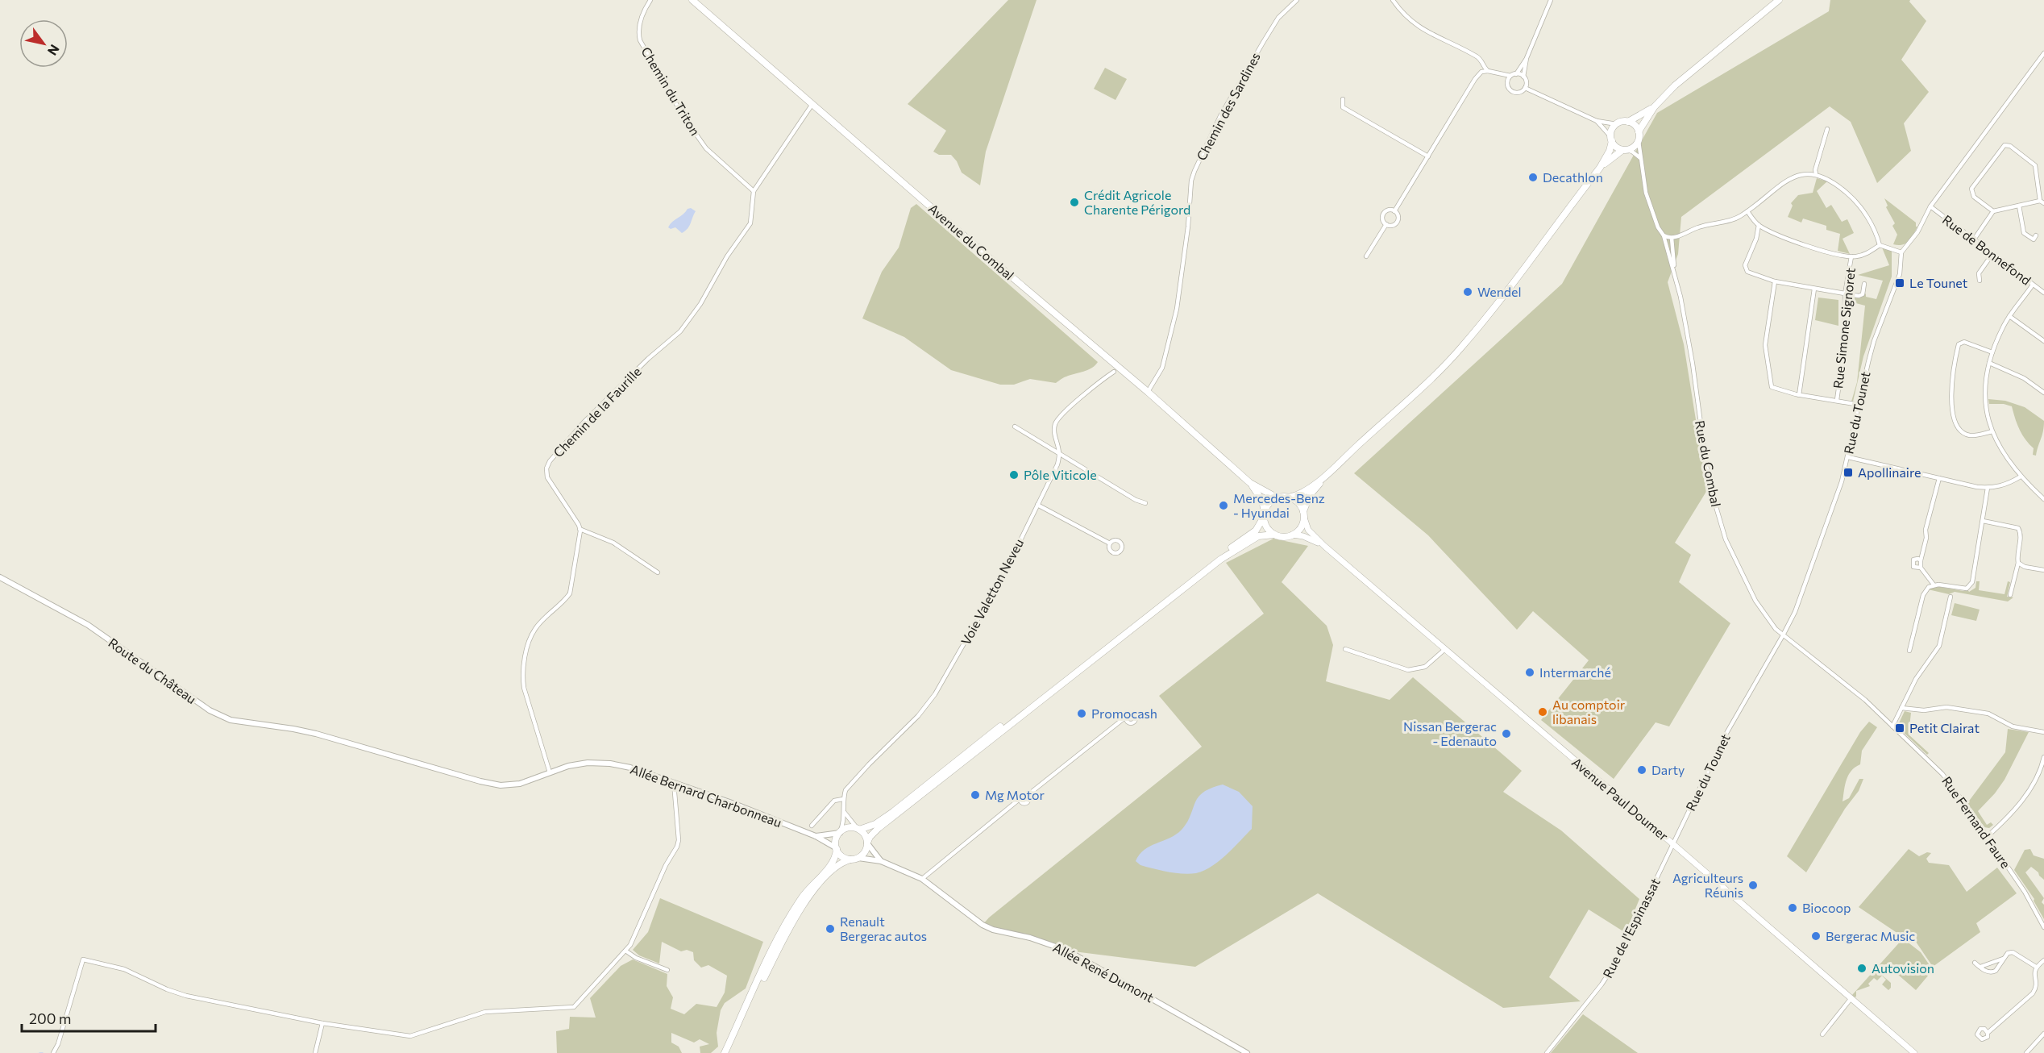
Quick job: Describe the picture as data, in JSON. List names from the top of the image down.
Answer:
{
  "streets": {
    "main road": ["Avenue du Combal", "Avenue Paul Doumer"],
    "street": [
      "Chemin du Triton",
      "Chemin des Sardines",
      "Rue de Bonnefond",
      "Rue Simone Signoret",
      "Chemin de la Faurille",
      "Rue du Tounet",
      "Rue du Combal",
      "Voie Valetton Neveu",
      "Route du Château",
      "Allée Bernard Charbonneau",
      "Rue Fernand Faure",
      "Rue de l'Espinassat",
      "Allée René Dumont"
    ]
  },
  "crossings": [
    ["Chemin du Triton", "Chemin de la Faurille"],
    ["Chemin des Sardines", "Avenue du Combal"],
    ["Rue du Tounet", "Rue du Combal"],
    ["Rue du Tounet", "Avenue Paul Doumer"],
    ["Rue du Tounet", "Rue Fernand Faure"],
    ["Rue du Tounet", "Rue de l'Espinassat"],
    ["Rue du Combal", "Rue Fernand Faure"],
    ["Route du Château", "Allée Bernard Charbonneau"],
    ["Allée Bernard Charbonneau", "Allée René Dumont"],
    ["Avenue Paul Doumer", "Rue de l'Espinassat"]
  ],
  "places": {
    "other": [
      "Decathlon",
      "Crédit Agricole Charente Périgord",
      "Wendel",
      "Pôle Viticole",
      "Mercedes-Benz - Hyundai",
      "Intermarché",
      "Au comptoir libanais",
      "Promocash",
      "Nissan Bergerac - Edenauto",
      "Darty",
      "Mg Motor",
      "Agriculteurs Réunis",
      "Biocoop",
      "Renault Bergerac autos",
      "Bergerac Music",
      "Autovision"
    ],
    "transit": ["Le Tounet", "Apollinaire", "Petit Clairat"]
  },
  "scale_bar": "200 m",
  "north": "bottom right"
}
